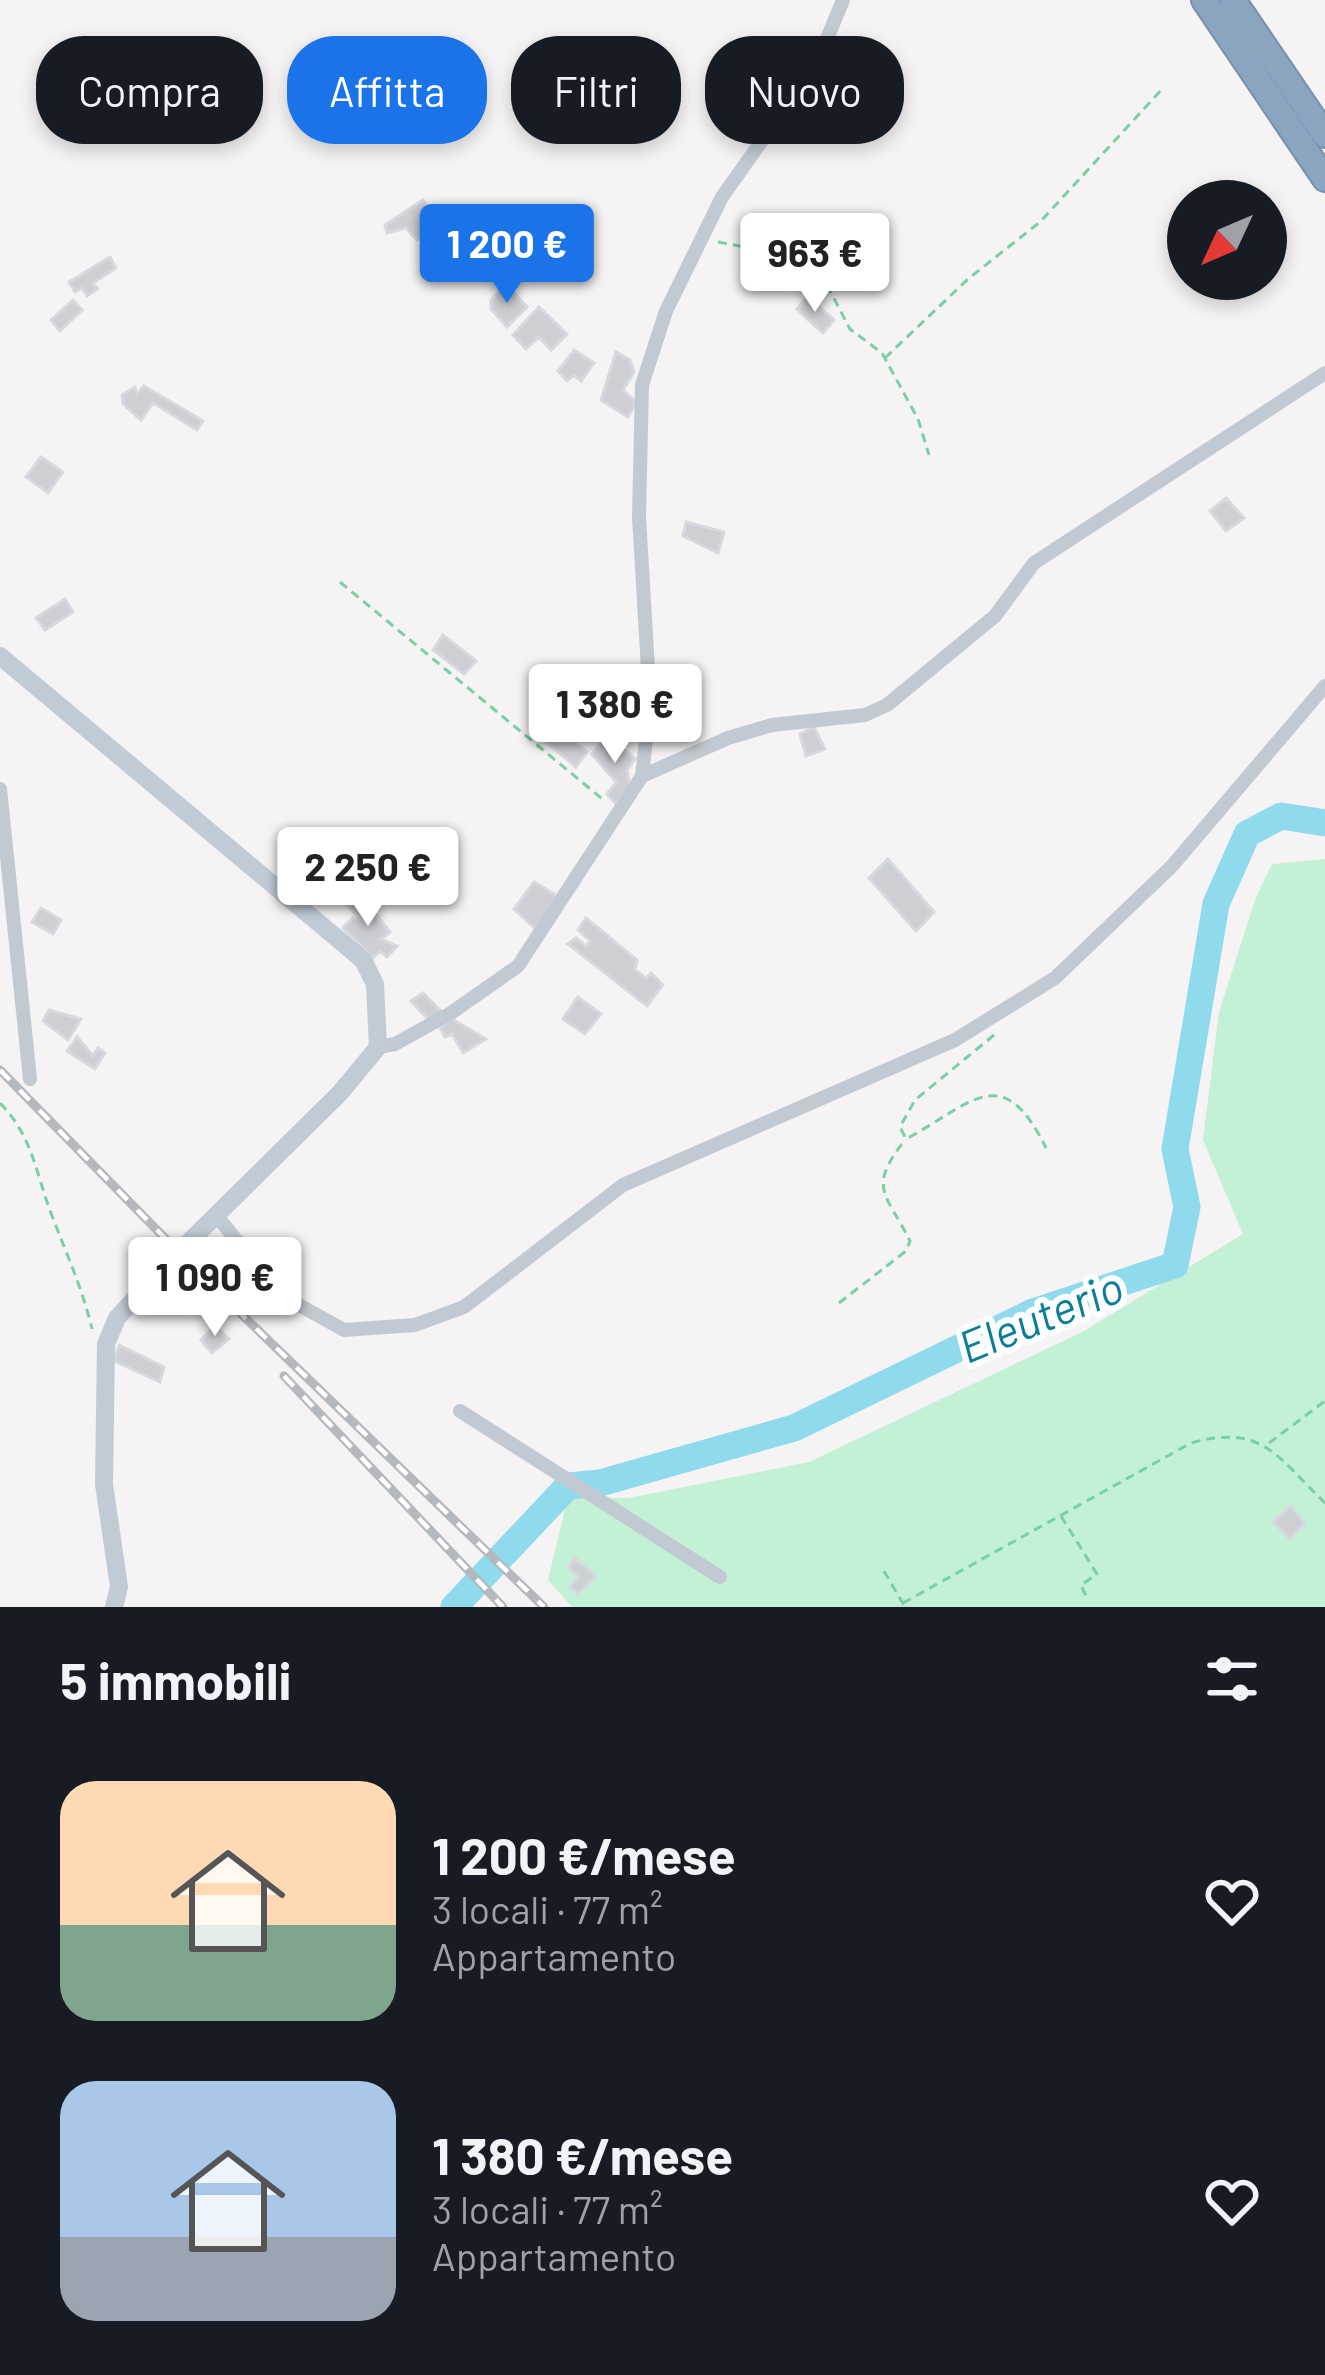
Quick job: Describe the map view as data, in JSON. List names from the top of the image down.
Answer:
{
  "water": ["Eleuterio"],
  "north": "bottom left",
  "page": {
    "chip": [
      "Compra",
      "Affitta",
      "Filtri",
      "Nuovo"
    ],
    "price": [
      "1 200 €",
      "963 €",
      "1 380 €",
      "2 250 €",
      "1 090 €"
    ],
    "heading": "5 immobili",
    "list": [
      {
        "name": "1 200 €/mese",
        "note": "3 locali · 77 m² · Appartamento"
      },
      {
        "name": "1 380 €/mese",
        "note": "3 locali · 77 m² · Appartamento"
      }
    ]
  }
}
